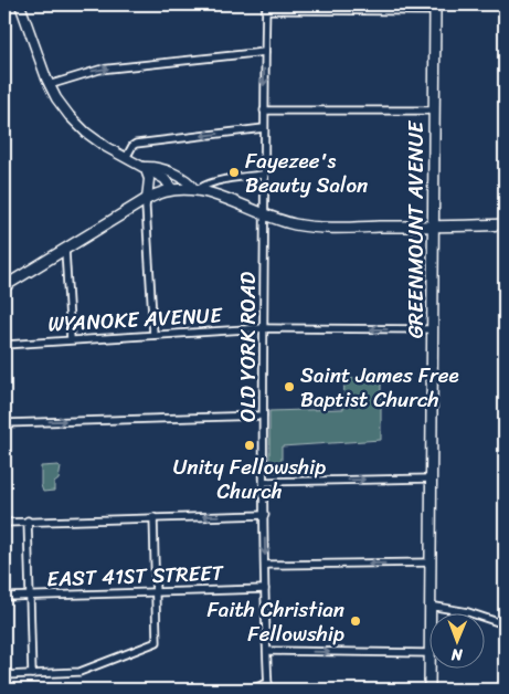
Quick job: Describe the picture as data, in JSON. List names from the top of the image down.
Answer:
{
  "streets": {
    "main road": ["GREENMOUNT AVENUE"],
    "street": ["WYANOKE AVENUE", "OLD YORK ROAD", "EAST 41ST STREET"]
  },
  "crossings": [
    ["GREENMOUNT AVENUE", "WYANOKE AVENUE"],
    ["WYANOKE AVENUE", "OLD YORK ROAD"],
    ["OLD YORK ROAD", "EAST 41ST STREET"]
  ],
  "one_way": ["WYANOKE AVENUE"],
  "places": [
    "Fayezee's Beauty Salon",
    "Saint James Free Baptist Church",
    "Unity Fellowship Church",
    "Faith Christian Fellowship"
  ],
  "north": "bottom"
}
